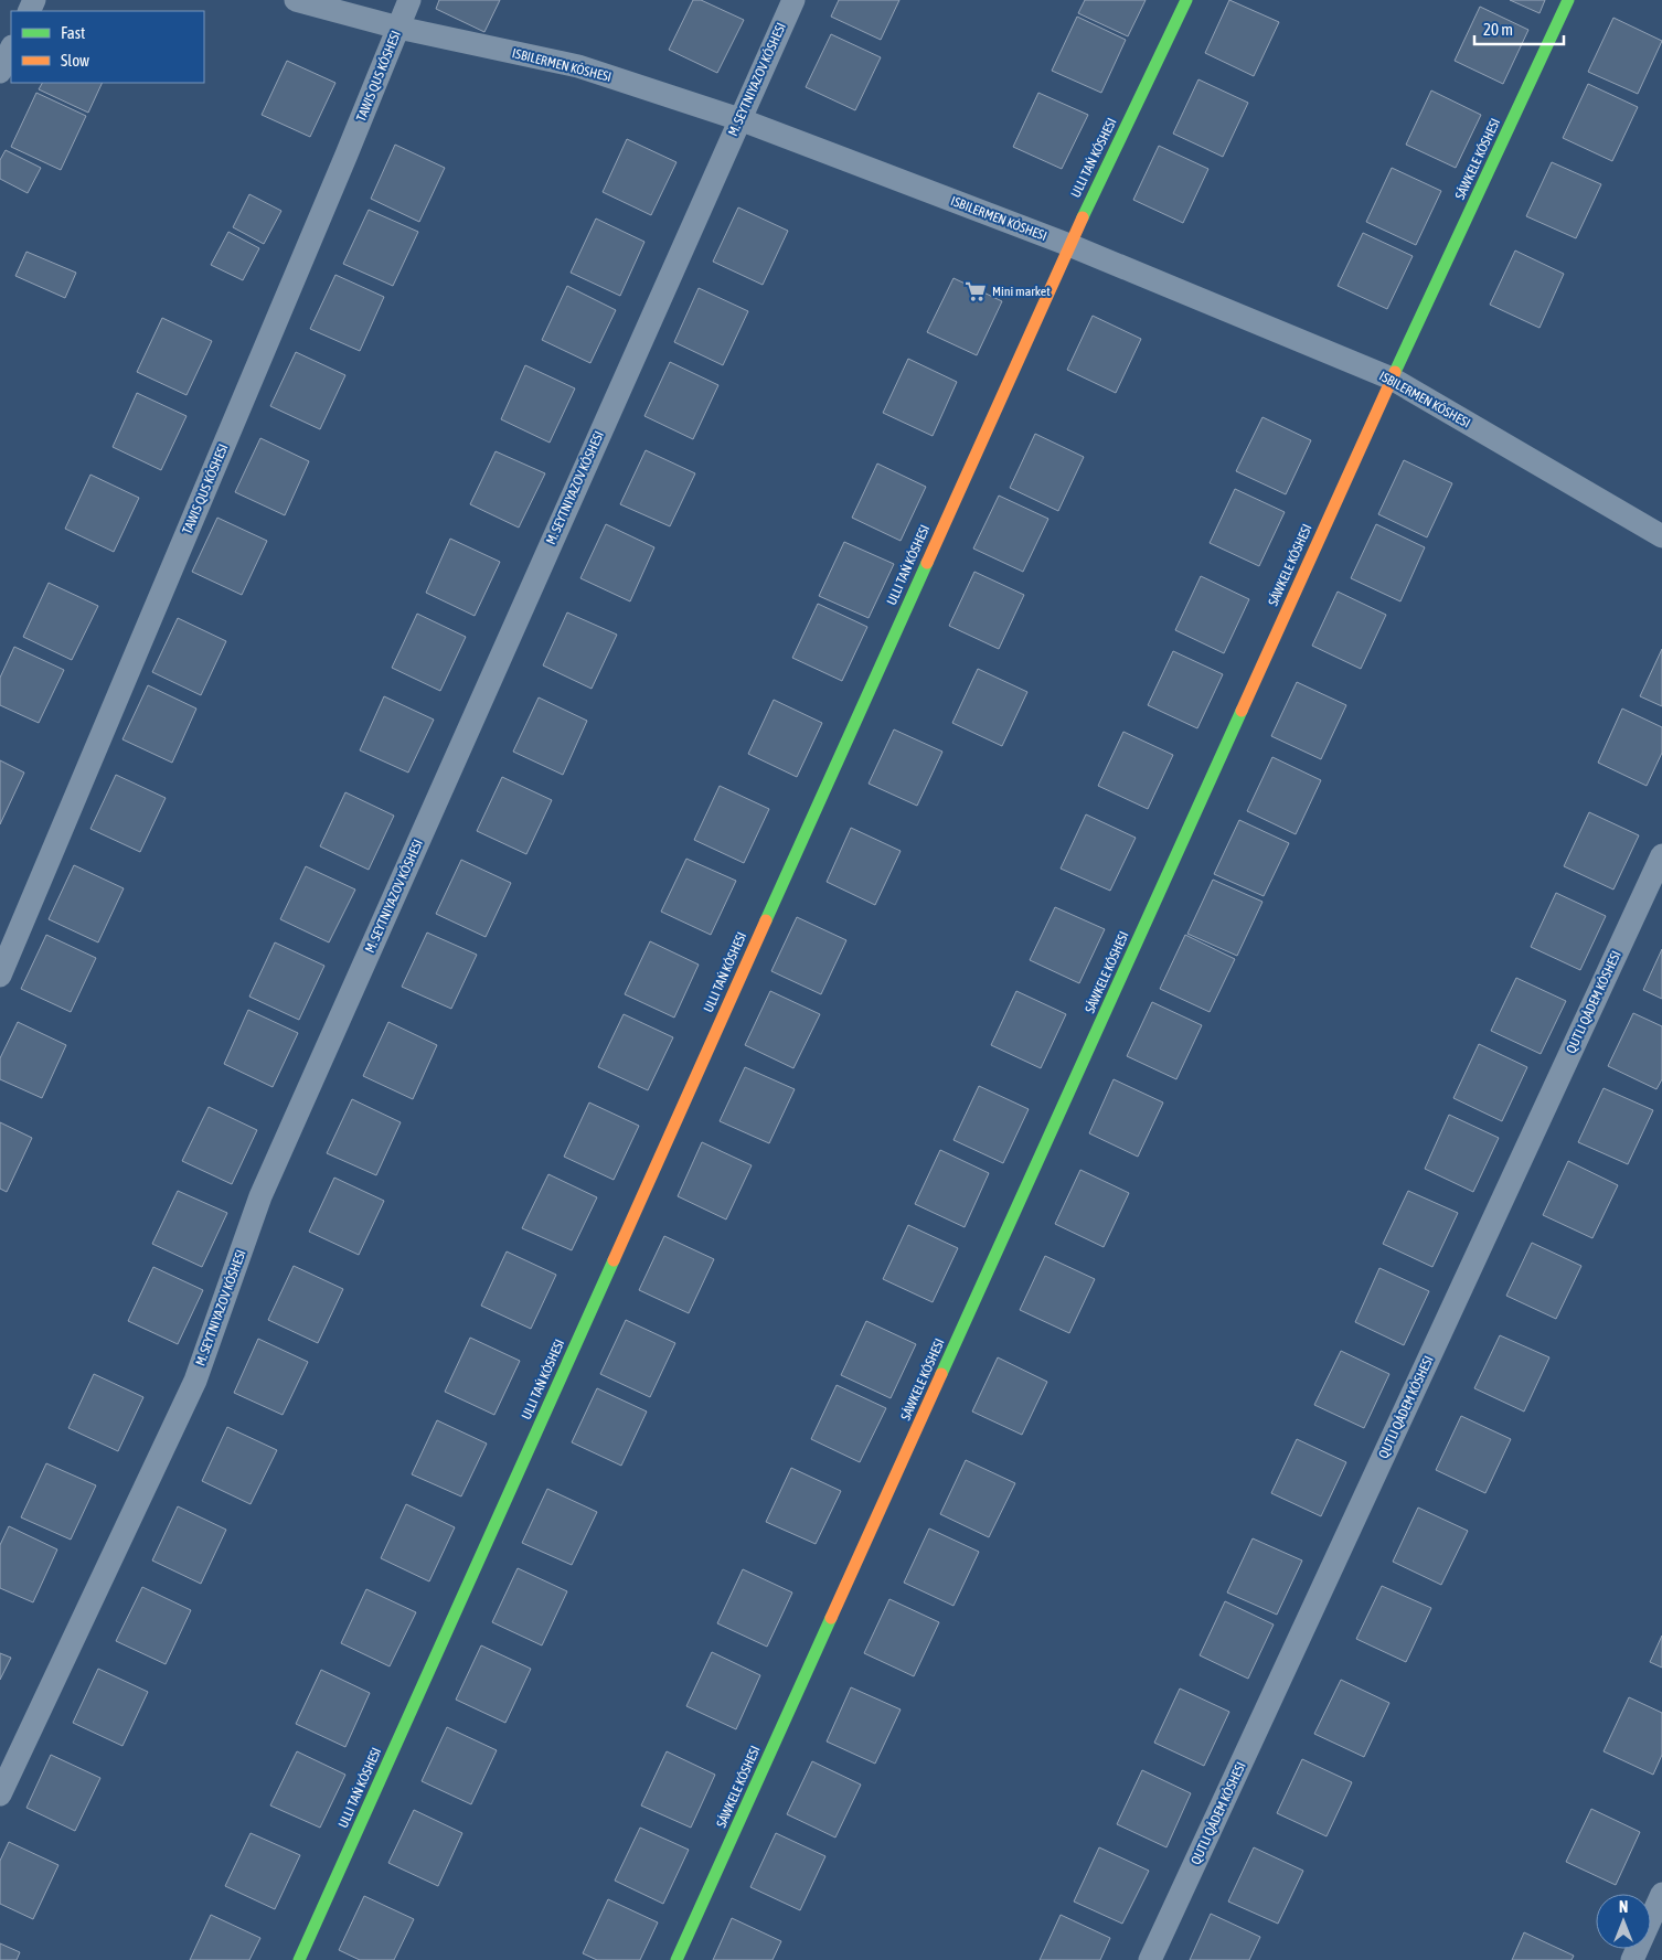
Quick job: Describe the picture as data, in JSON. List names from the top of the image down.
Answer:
{
  "streets": {
    "street": ["ISBILERMEN KÓSHESI", "M. SEYTNIYAZOV KÓSHESI", "SÁWKELE KÓSHESI"]
  },
  "crossings": [
    ["ISBILERMEN KÓSHESI", "M. SEYTNIYAZOV KÓSHESI"],
    ["ISBILERMEN KÓSHESI", "SÁWKELE KÓSHESI"]
  ],
  "places": {
    "supermarket": ["Mini market"]
  },
  "legend": ["Fast", "Slow"],
  "scale_bar": "20 m",
  "north": "top"
}
